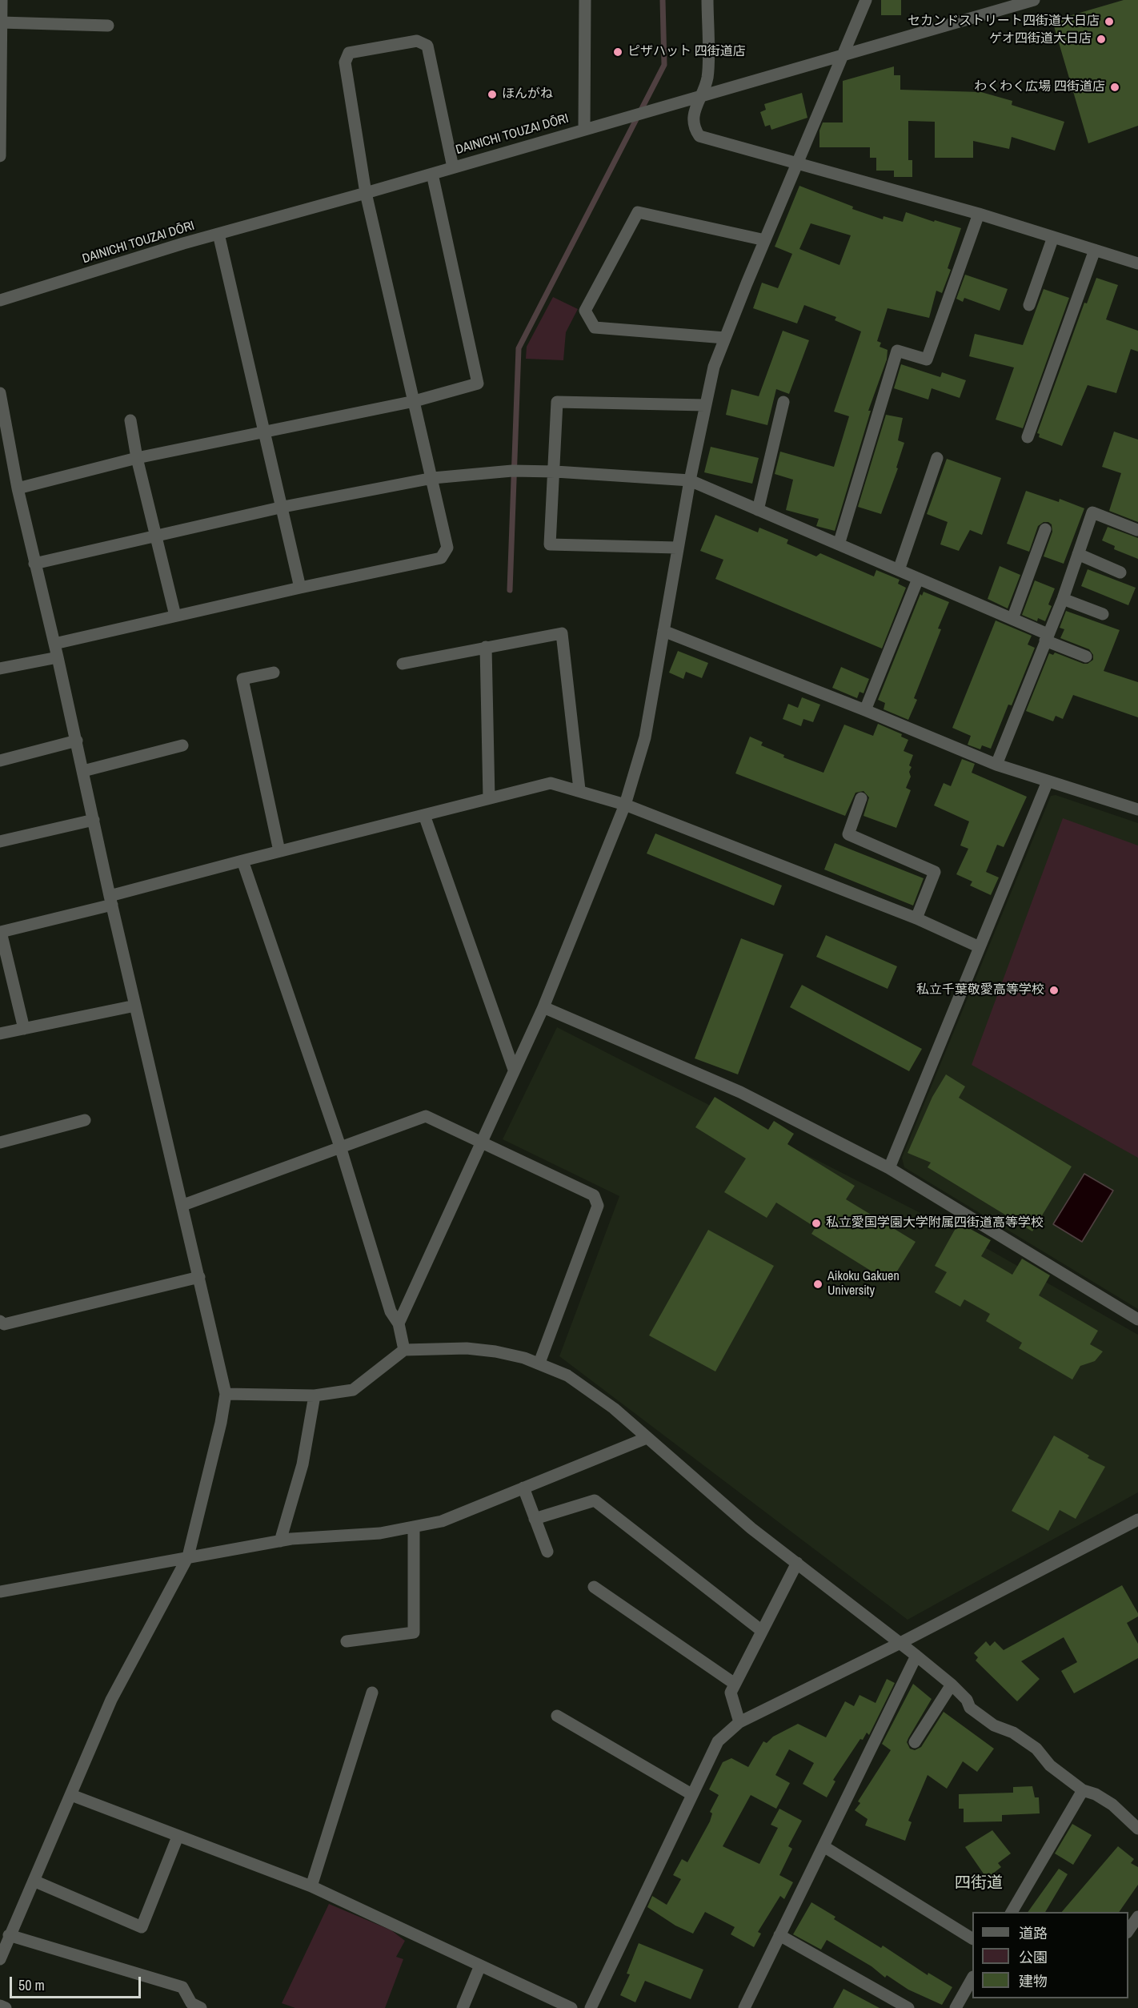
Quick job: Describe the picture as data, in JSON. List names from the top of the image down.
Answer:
{
  "streets": {
    "street": ["DAINICHI TOUZAI DŌRI"]
  },
  "districts": ["四街道"],
  "places": [
    "セカンドストリート四街道大日店",
    "ゲオ四街道大日店",
    "ピザハット 四街道店",
    "わくわく広場 四街道店",
    "ほんがね",
    "私立千葉敬愛高等学校",
    "私立愛国学園大学附属四街道高等学校",
    "Aikoku Gakuen University"
  ],
  "legend": ["道路", "公園", "建物"],
  "scale_bar": "50 m"
}
